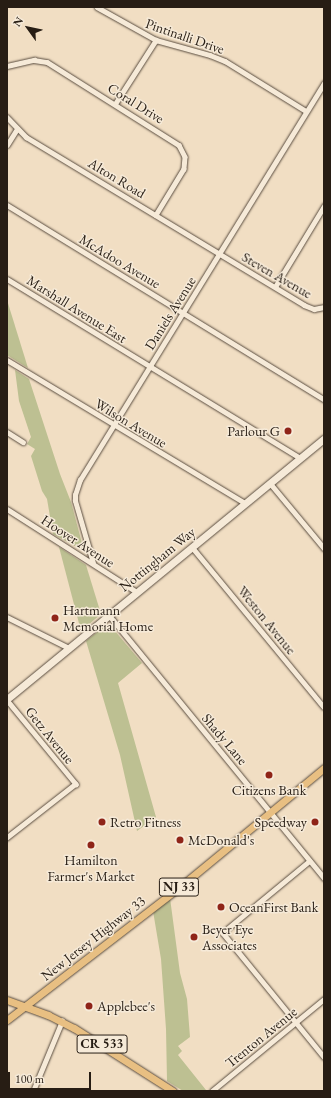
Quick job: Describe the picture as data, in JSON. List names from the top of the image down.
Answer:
{
  "streets": {
    "main road": ["NJ 33", "New Jersey Highway 33", "CR 533"],
    "street": [
      "Pintinalli Drive",
      "Coral Drive",
      "Alton Road",
      "McAdoo Avenue",
      "Steven Avenue",
      "Marshall Avenue East",
      "Daniels Avenue",
      "Wilson Avenue",
      "Hoover Avenue",
      "Nottingham Way",
      "Weston Avenue",
      "Getz Avenue",
      "Shady Lane",
      "Trenton Avenue"
    ]
  },
  "crossings": [
    ["Pintinalli Drive", "Daniels Avenue"],
    ["Coral Drive", "Alton Road"],
    ["Alton Road", "Steven Avenue"],
    ["Alton Road", "Daniels Avenue"],
    ["McAdoo Avenue", "Daniels Avenue"],
    ["Steven Avenue", "Daniels Avenue"],
    ["Marshall Avenue East", "Daniels Avenue"],
    ["Marshall Avenue East", "Nottingham Way"],
    ["Daniels Avenue", "Wilson Avenue"],
    ["Daniels Avenue", "Hoover Avenue"],
    ["Wilson Avenue", "Nottingham Way"],
    ["Hoover Avenue", "Nottingham Way"],
    ["Nottingham Way", "Weston Avenue"],
    ["Nottingham Way", "Getz Avenue"],
    ["Nottingham Way", "Shady Lane"],
    ["Shady Lane", "New Jersey Highway 33"],
    ["New Jersey Highway 33", "CR 533"]
  ],
  "places": [
    "Parlour G",
    "Hartmann Memorial Home",
    "Citizens Bank",
    "Retro Fitness",
    "Speedway",
    "McDonald's",
    "Hamilton Farmer's Market",
    "OceanFirst Bank",
    "Beyer Eye Associates",
    "Applebee's"
  ],
  "scale_bar": "100 m",
  "north": "top left"
}
